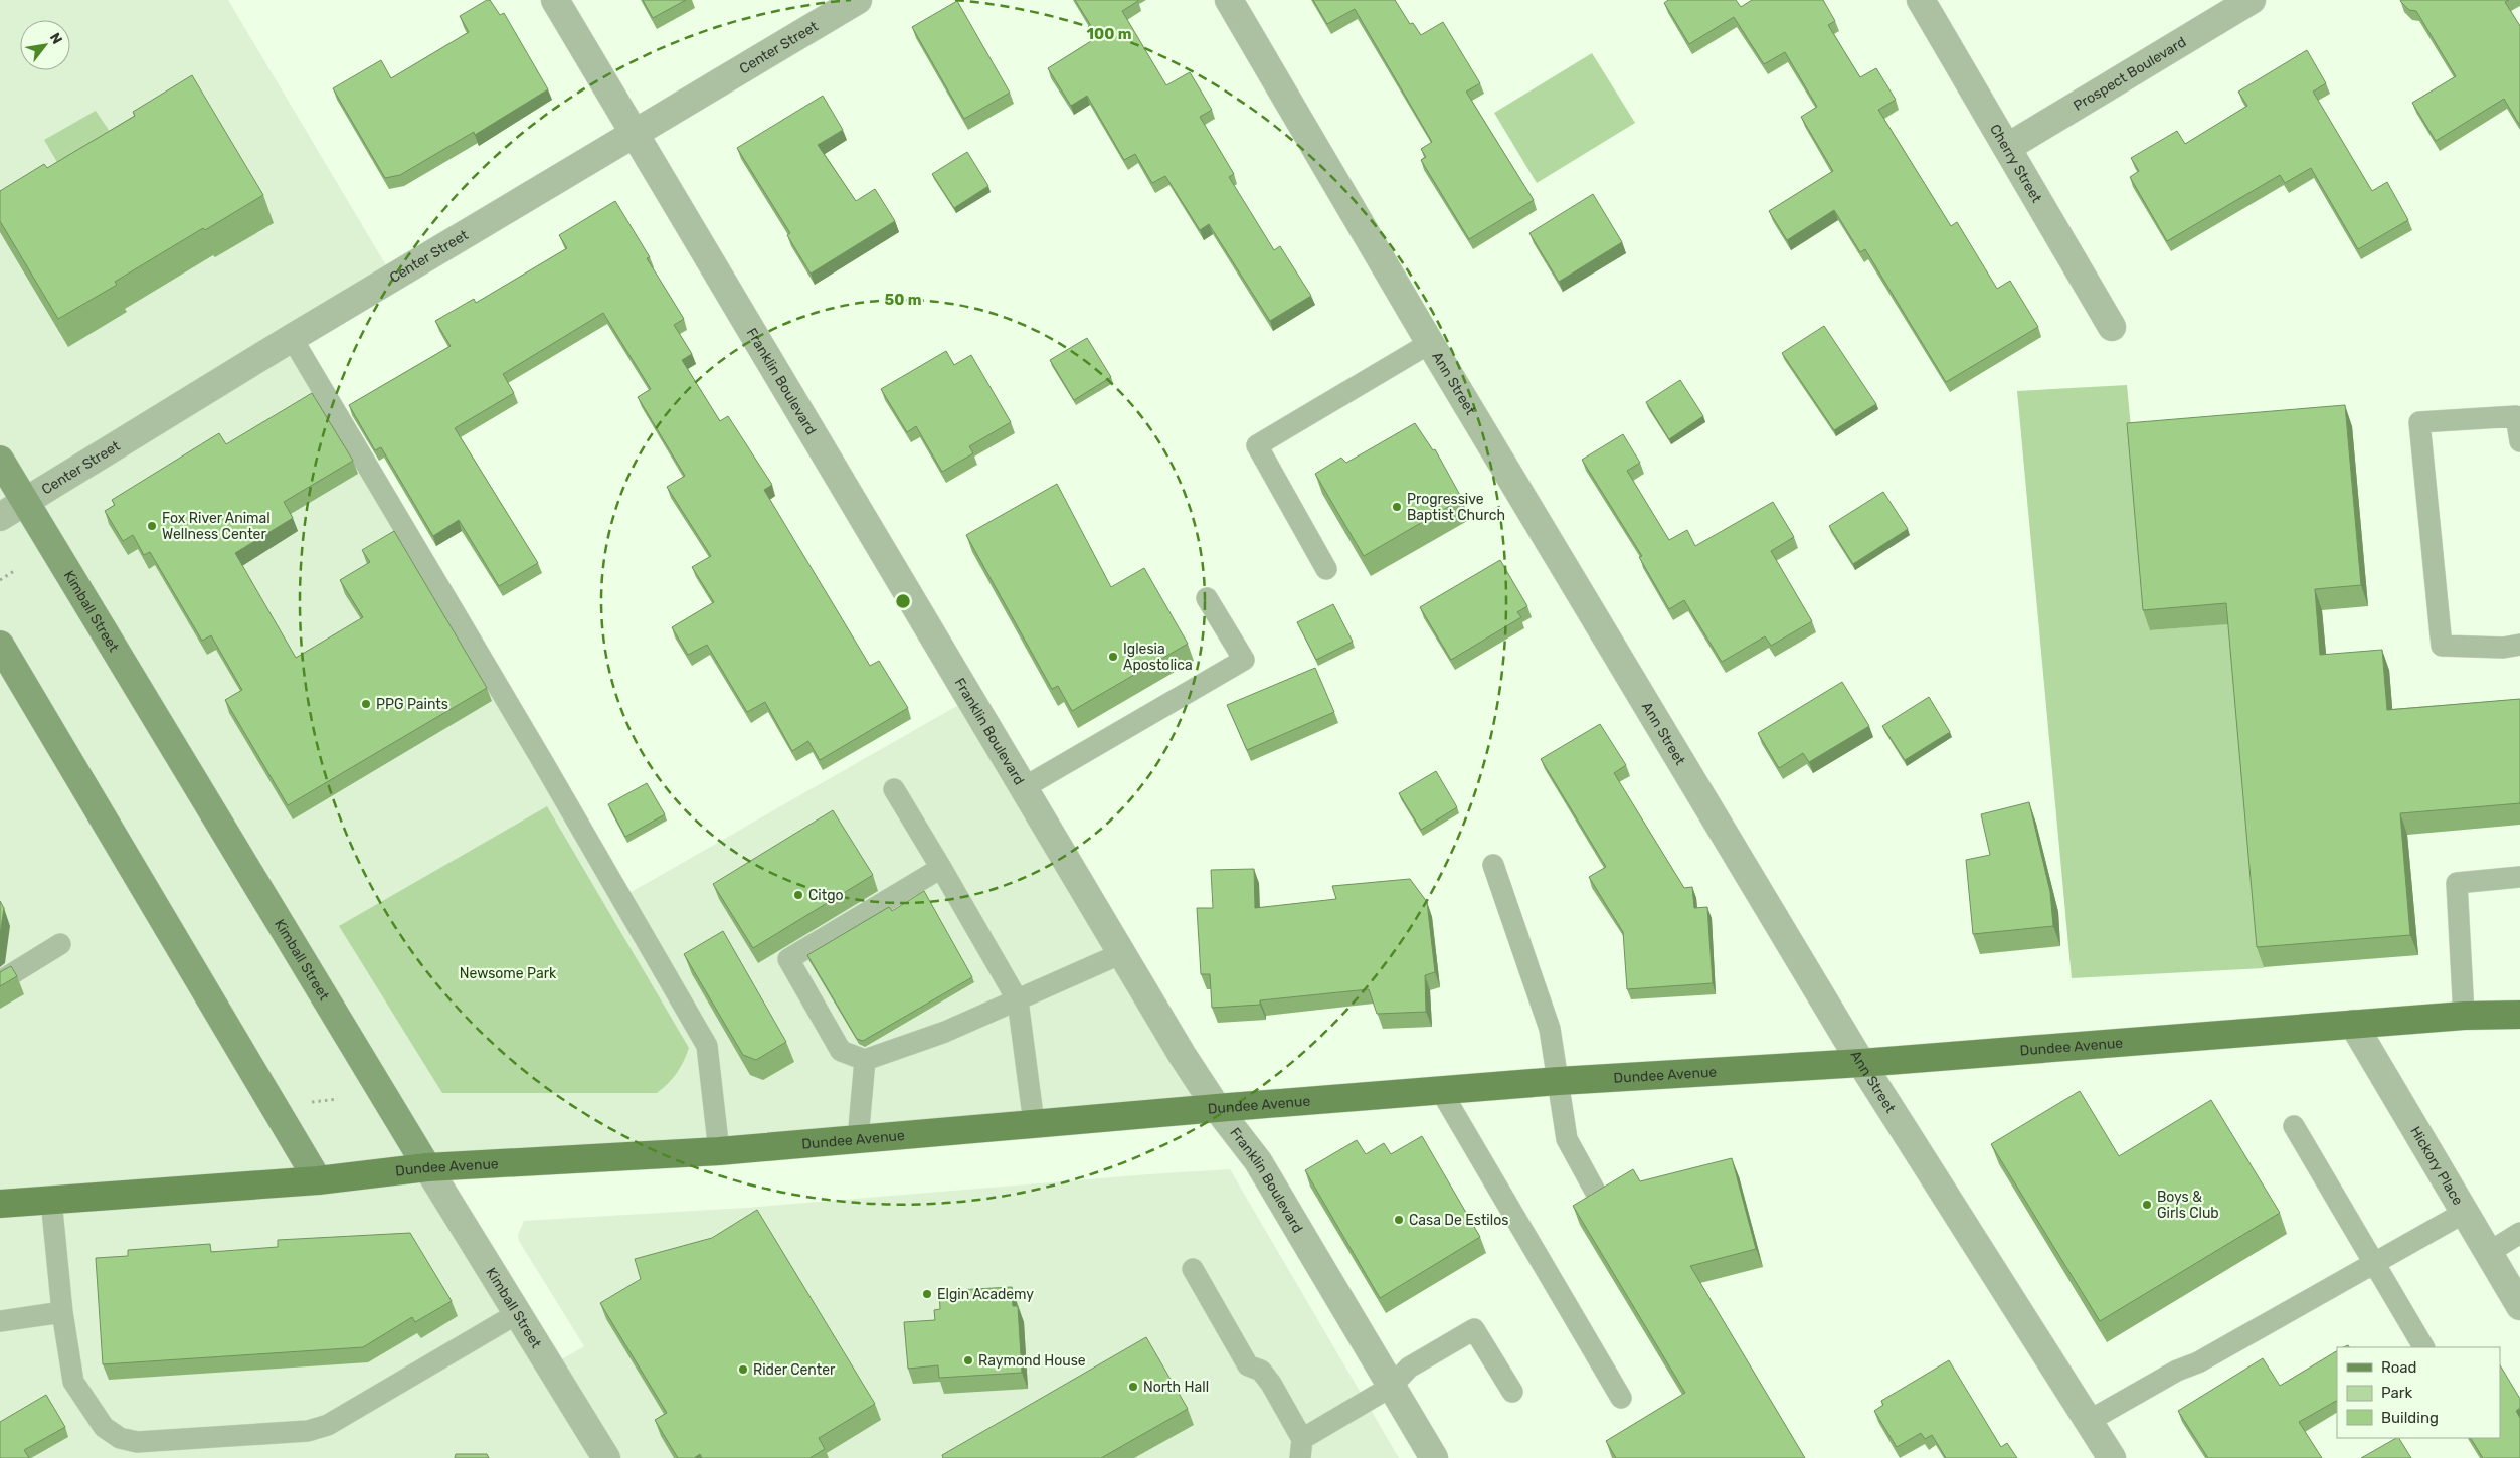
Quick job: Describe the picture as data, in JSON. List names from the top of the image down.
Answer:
{
  "streets": {
    "main road": ["Kimball Street", "Dundee Avenue"],
    "street": [
      "Center Street",
      "Prospect Boulevard",
      "Cherry Street",
      "Franklin Boulevard",
      "Ann Street",
      "Hickory Place"
    ]
  },
  "crossings": [
    ["Center Street", "Franklin Boulevard"],
    ["Center Street", "Kimball Street"],
    ["Prospect Boulevard", "Cherry Street"],
    ["Franklin Boulevard", "Dundee Avenue"],
    ["Ann Street", "Dundee Avenue"],
    ["Kimball Street", "Dundee Avenue"],
    ["Dundee Avenue", "Hickory Place"]
  ],
  "parks": ["Newsome Park"],
  "places": [
    "Progressive Baptist Church",
    "Fox River Animal Wellness Center",
    "Iglesia Apostolica",
    "PPG Paints",
    "Citgo",
    "Boys & Girls Club",
    "Casa De Estilos",
    "Elgin Academy",
    "Raymond House",
    "Rider Center",
    "North Hall"
  ],
  "legend": ["Road", "Park", "Building"],
  "north": "top right",
  "rings": ["100 m", "50 m"]
}
